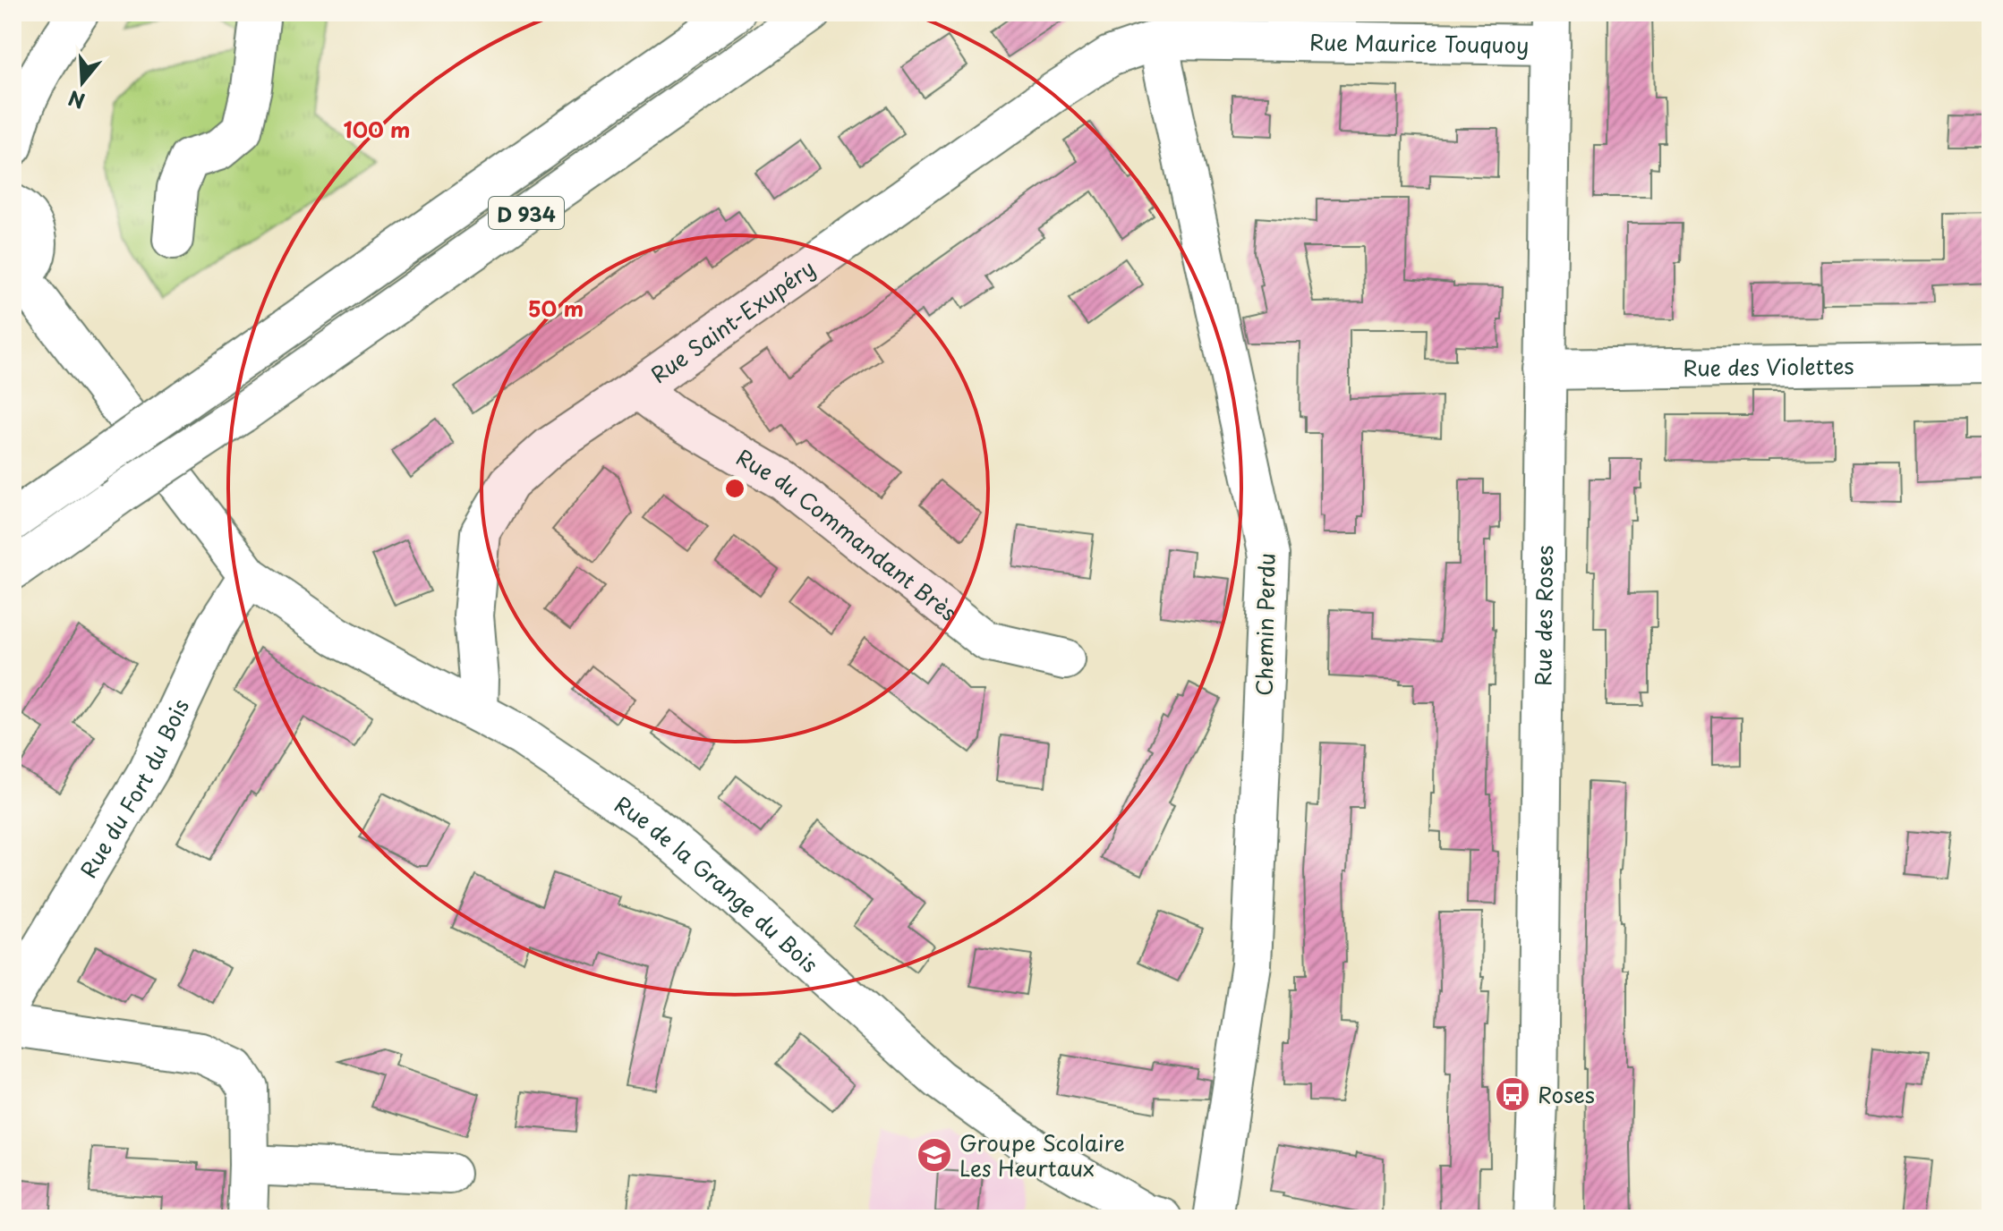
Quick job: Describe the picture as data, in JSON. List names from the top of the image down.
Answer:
{
  "streets": {
    "main road": [
      "Rue Maurice Touquoy",
      "D 934",
      "Rue Saint-Exupéry",
      "Rue des Violettes",
      "Rue du Commandant Brès",
      "Rue des Roses",
      "Chemin Perdu",
      "Rue du Fort du Bois",
      "Rue de la Grange du Bois"
    ]
  },
  "crossings": [
    ["Rue Maurice Touquoy", "Rue Saint-Exupéry"],
    ["Rue Maurice Touquoy", "Rue des Roses"],
    ["Rue Maurice Touquoy", "Chemin Perdu"],
    ["Rue Saint-Exupéry", "Rue du Commandant Brès"],
    ["Rue Saint-Exupéry", "Chemin Perdu"],
    ["Rue Saint-Exupéry", "Rue de la Grange du Bois"],
    ["Rue des Violettes", "Rue des Roses"],
    ["Rue du Fort du Bois", "Rue de la Grange du Bois"]
  ],
  "places": {
    "bus stop": ["Roses"],
    "school or university": ["Groupe Scolaire Les Heurtaux"]
  },
  "north": "bottom",
  "rings": ["100 m", "50 m"]
}
